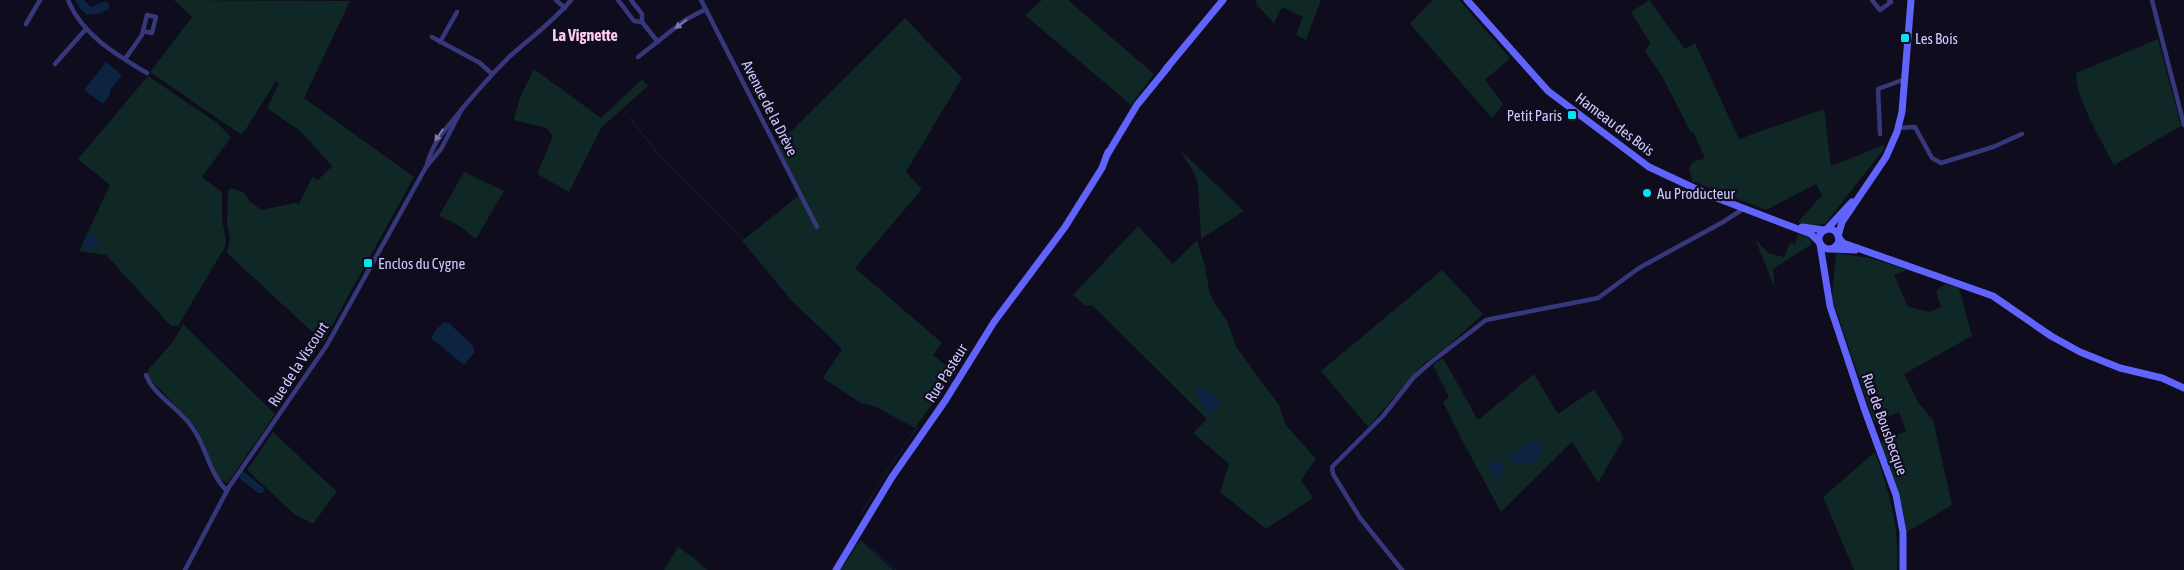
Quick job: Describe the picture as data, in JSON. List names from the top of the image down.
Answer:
{
  "streets": {
    "street": [
      "Avenue de la Drève",
      "Hameau des Bois",
      "Rue de la Viscourt",
      "Rue Pasteur",
      "Rue de Bousbecque"
    ]
  },
  "crossings": [
    ["Hameau des Bois", "Rue de Bousbecque"]
  ],
  "districts": ["La Vignette"],
  "places": {
    "transit": ["Les Bois", "Petit Paris", "Enclos du Cygne"],
    "other": ["Au Producteur"]
  }
}
